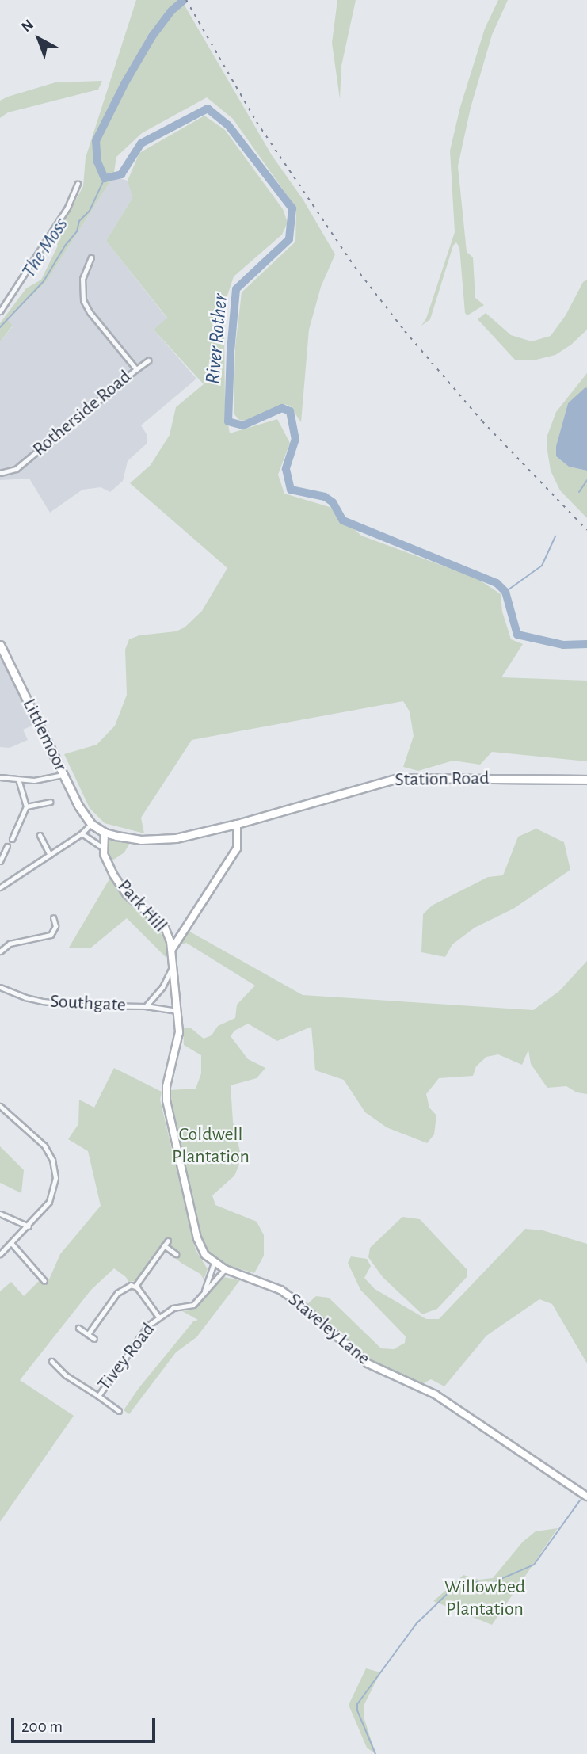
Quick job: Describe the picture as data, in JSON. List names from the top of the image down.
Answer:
{
  "streets": {
    "main road": [
      "Littlemoor",
      "Station Road",
      "Park Hill",
      "Staveley Lane"
    ],
    "street": ["Rotherside Road", "Southgate", "Tivey Road"]
  },
  "crossings": [
    ["Station Road", "Park Hill"],
    ["Park Hill", "Staveley Lane"],
    ["Southgate", "Staveley Lane"],
    ["Staveley Lane", "Tivey Road"]
  ],
  "water": ["The Moss", "River Rother"],
  "parks": ["Coldwell Plantation", "Willowbed Plantation"],
  "scale_bar": "200 m",
  "north": "top left"
}
